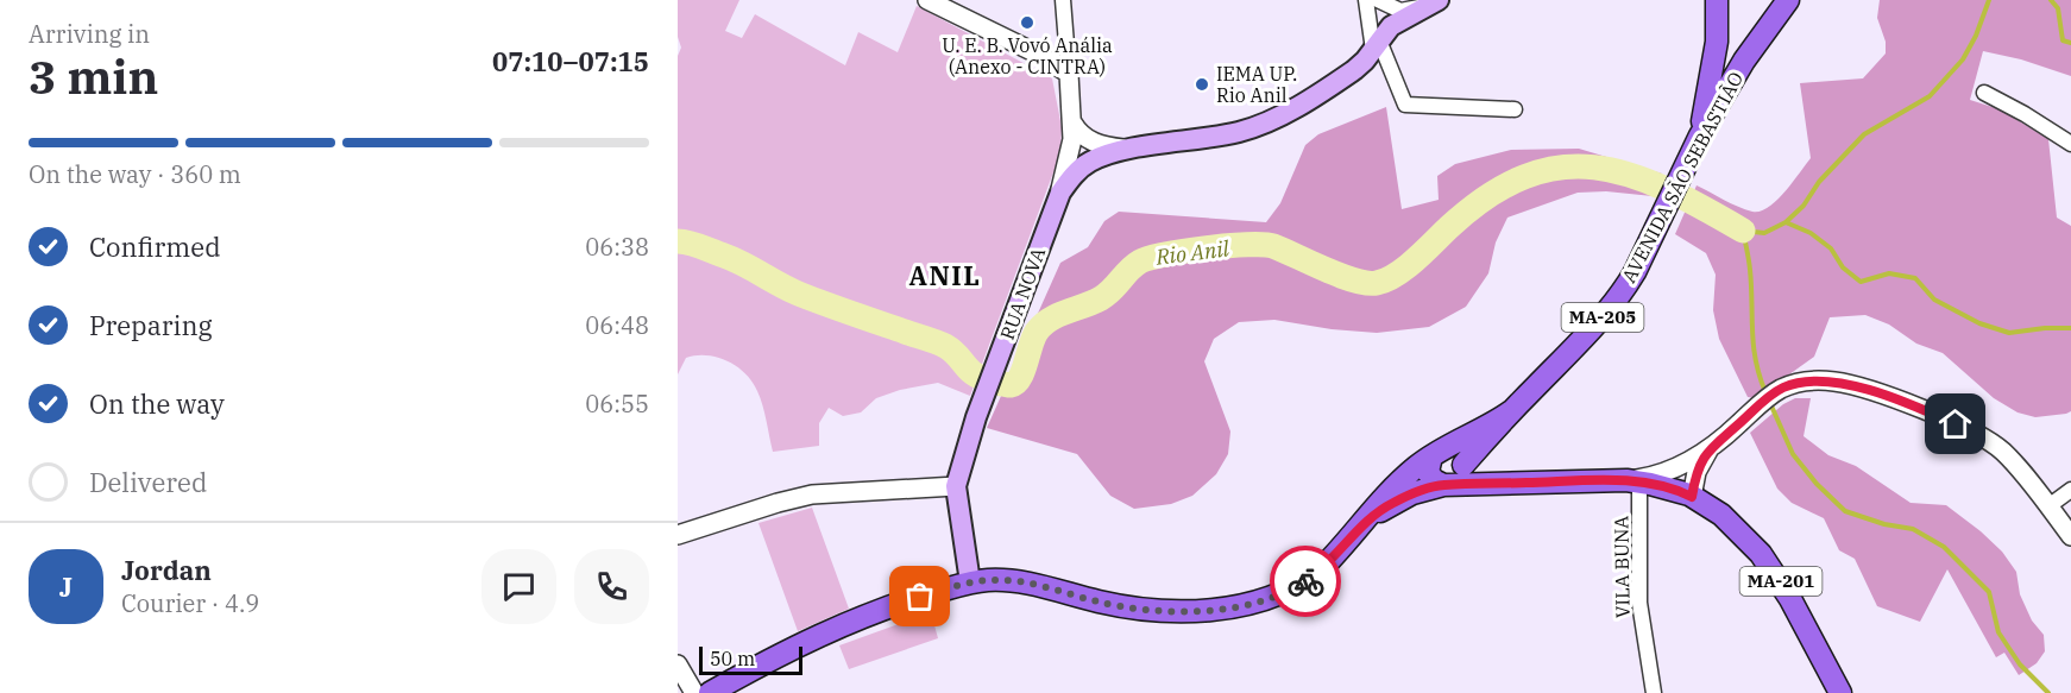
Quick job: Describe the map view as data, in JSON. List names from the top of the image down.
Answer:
{
  "streets": {
    "main road": [
      "AVENIDA SÃO SEBASTIÃO",
      "RUA NOVA",
      "MA-205",
      "MA-201"
    ],
    "street": ["VILA BUNA"]
  },
  "crossings": [
    ["AVENIDA SÃO SEBASTIÃO", "MA-205"],
    ["AVENIDA SÃO SEBASTIÃO", "MA-201"],
    ["RUA NOVA", "MA-205"],
    ["MA-205", "MA-201"],
    ["VILA BUNA", "MA-201"]
  ],
  "districts": ["ANIL"],
  "water": ["Rio Anil"],
  "places": ["U. E. B. Vovó Anália (Anexo - CINTRA)", "IEMA UP. Rio Anil"],
  "scale_bar": "50 m",
  "page": {
    "heading": ["3 min", "Arriving in", "07:10–07:15"],
    "panel": ["Jordan", "Courier · 4.9"],
    "bar": "On the way · 360 m",
    "list": [
      ["Confirmed", "06:38"],
      ["Preparing", "06:48"],
      ["On the way", "06:55"],
      "Delivered"
    ],
    "round": "J",
    "scale": "50 m"
  }
}
